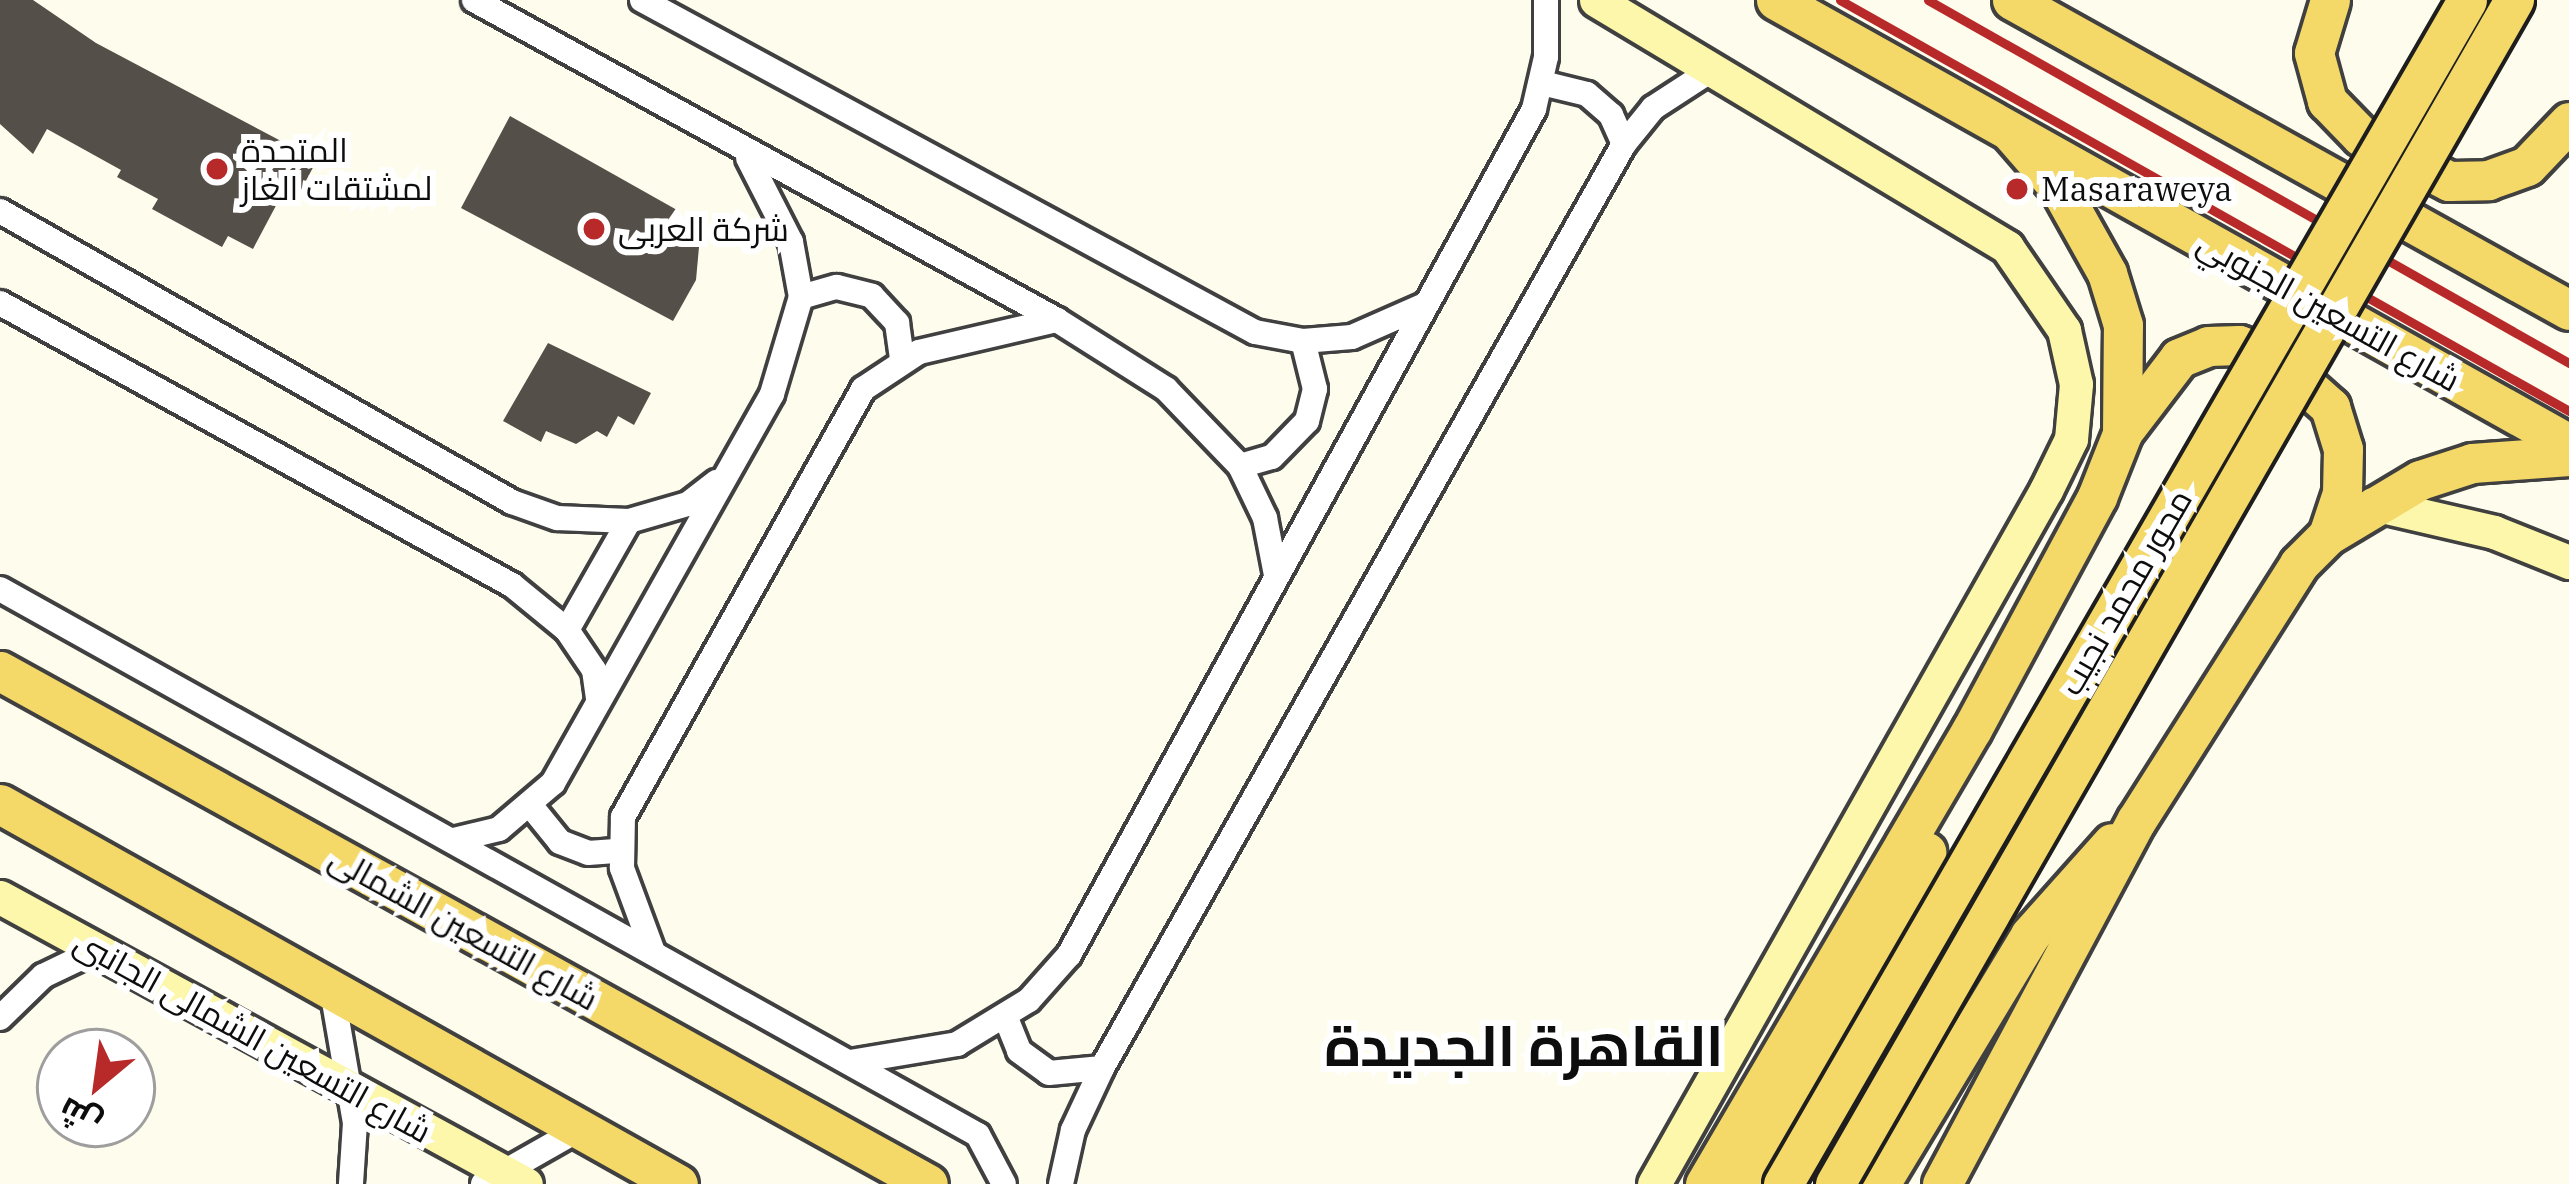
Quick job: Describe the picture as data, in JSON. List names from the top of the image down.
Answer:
{
  "streets": {
    "main road": ["شارع التسعين الجنوبي", "محور محمد نجيب", "شارع التسعين الشمالى"],
    "street": ["شارع التسعين الشمالى الجانبى"]
  },
  "districts": ["القاهرة الجديدة"],
  "places": ["المتحدة لمشتقات الغاز", "Masaraweya", "شركة العربى"],
  "north": "bottom left"
}
